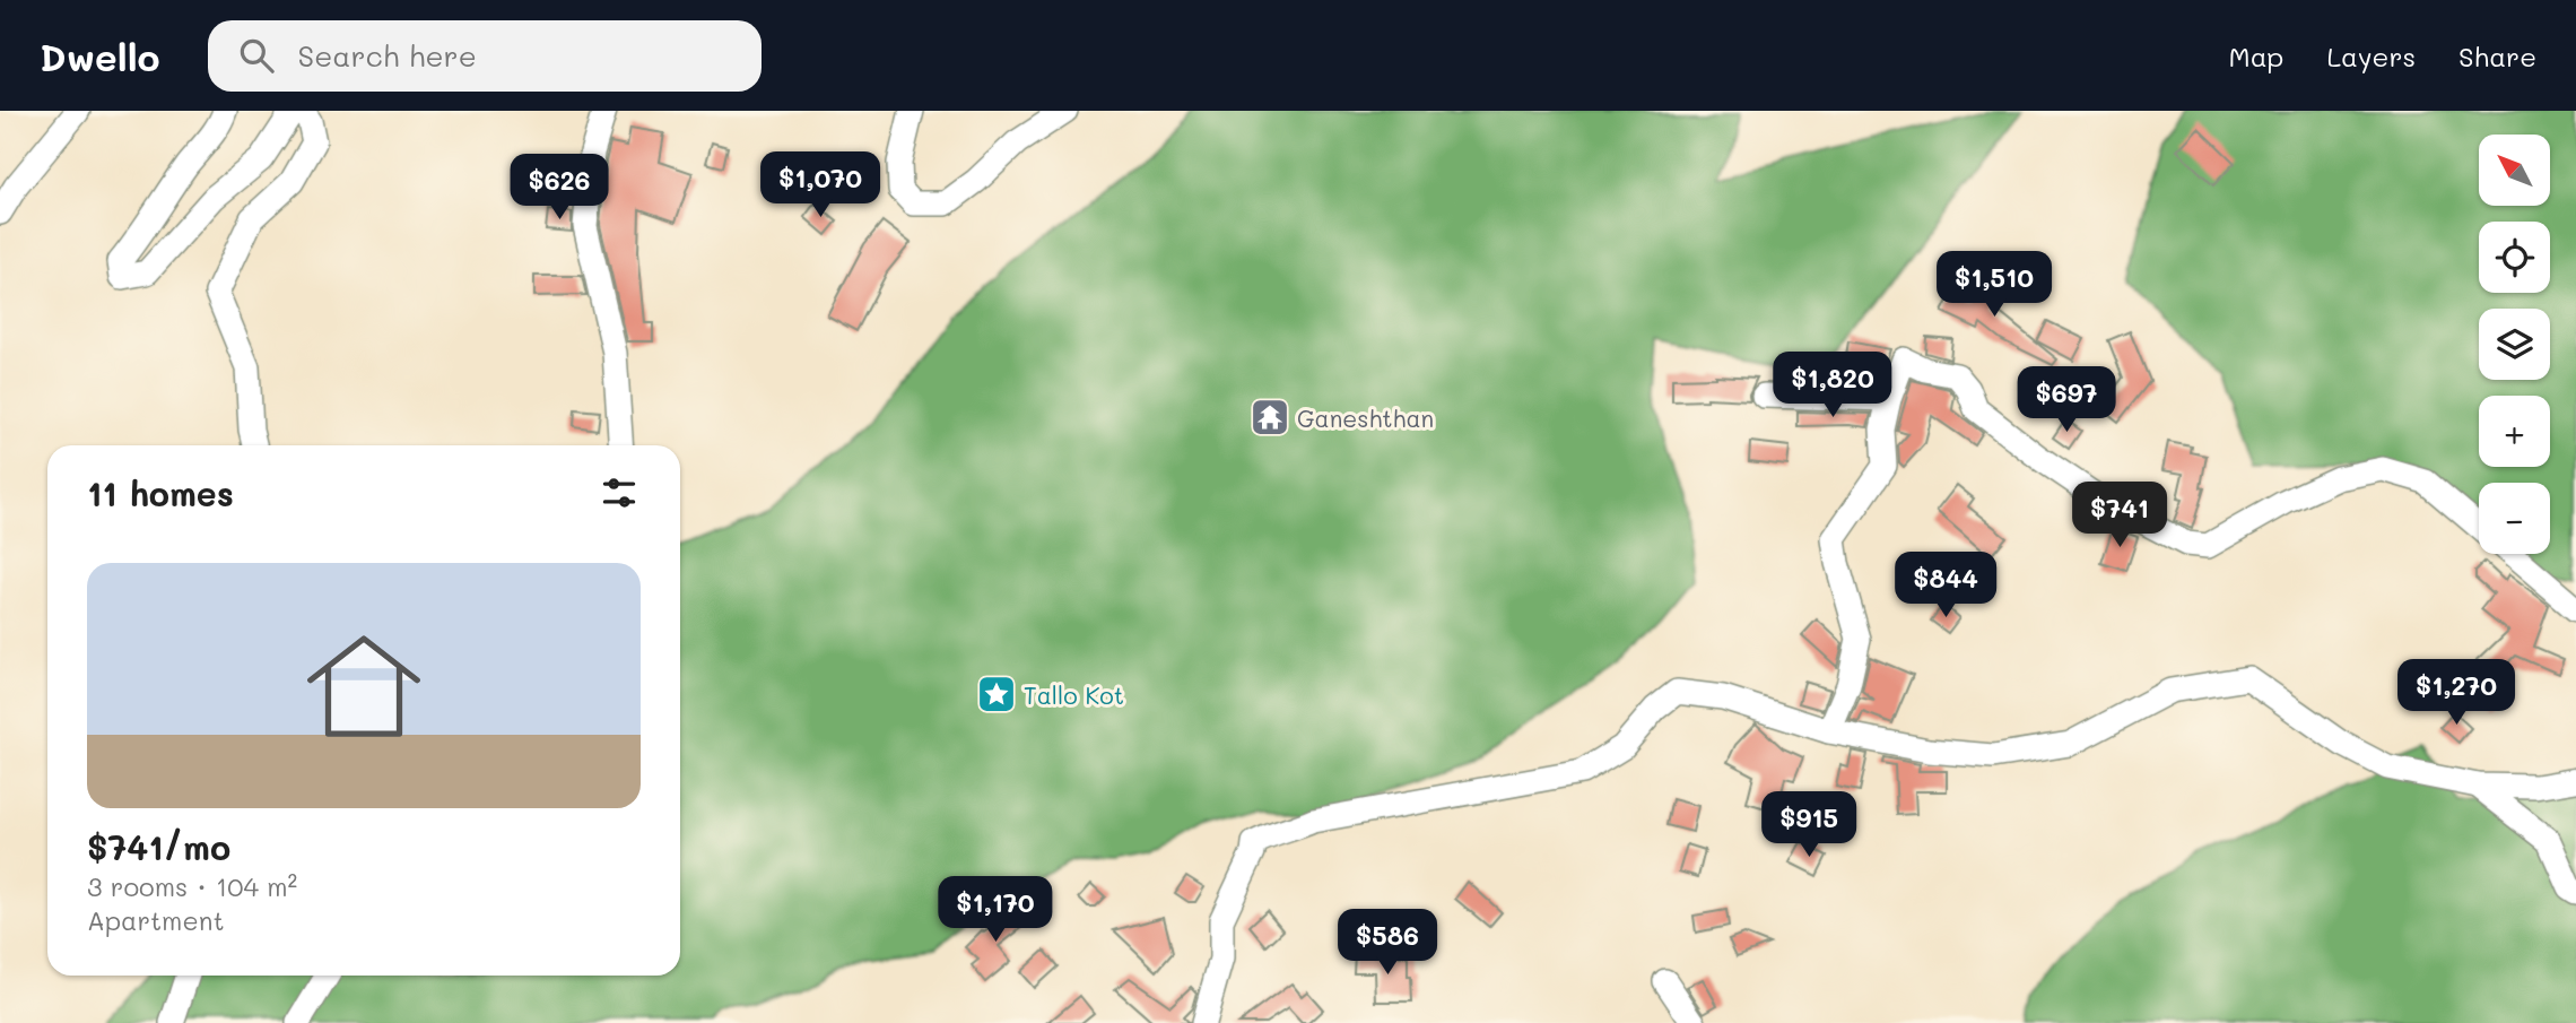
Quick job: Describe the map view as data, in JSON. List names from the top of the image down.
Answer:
{
  "places": {
    "temple": ["Ganeshthan"],
    "place": ["Tallo Kot"]
  },
  "north": "top left",
  "page": {
    "header": "Dwello",
    "search": "Search here",
    "nav": ["Map", "Layers", "Share"],
    "map_buttons": ["+", "−"],
    "price": [
      "$1,070",
      "$626",
      "$1,510",
      "$1,820",
      "$697",
      "$741",
      "$844",
      "$1,270",
      "$915",
      "$1,170",
      "$586"
    ],
    "heading": "11 homes",
    "list": [
      {
        "name": "$741/mo",
        "note": "3 rooms · 104 m² · Apartment"
      }
    ]
  }
}
